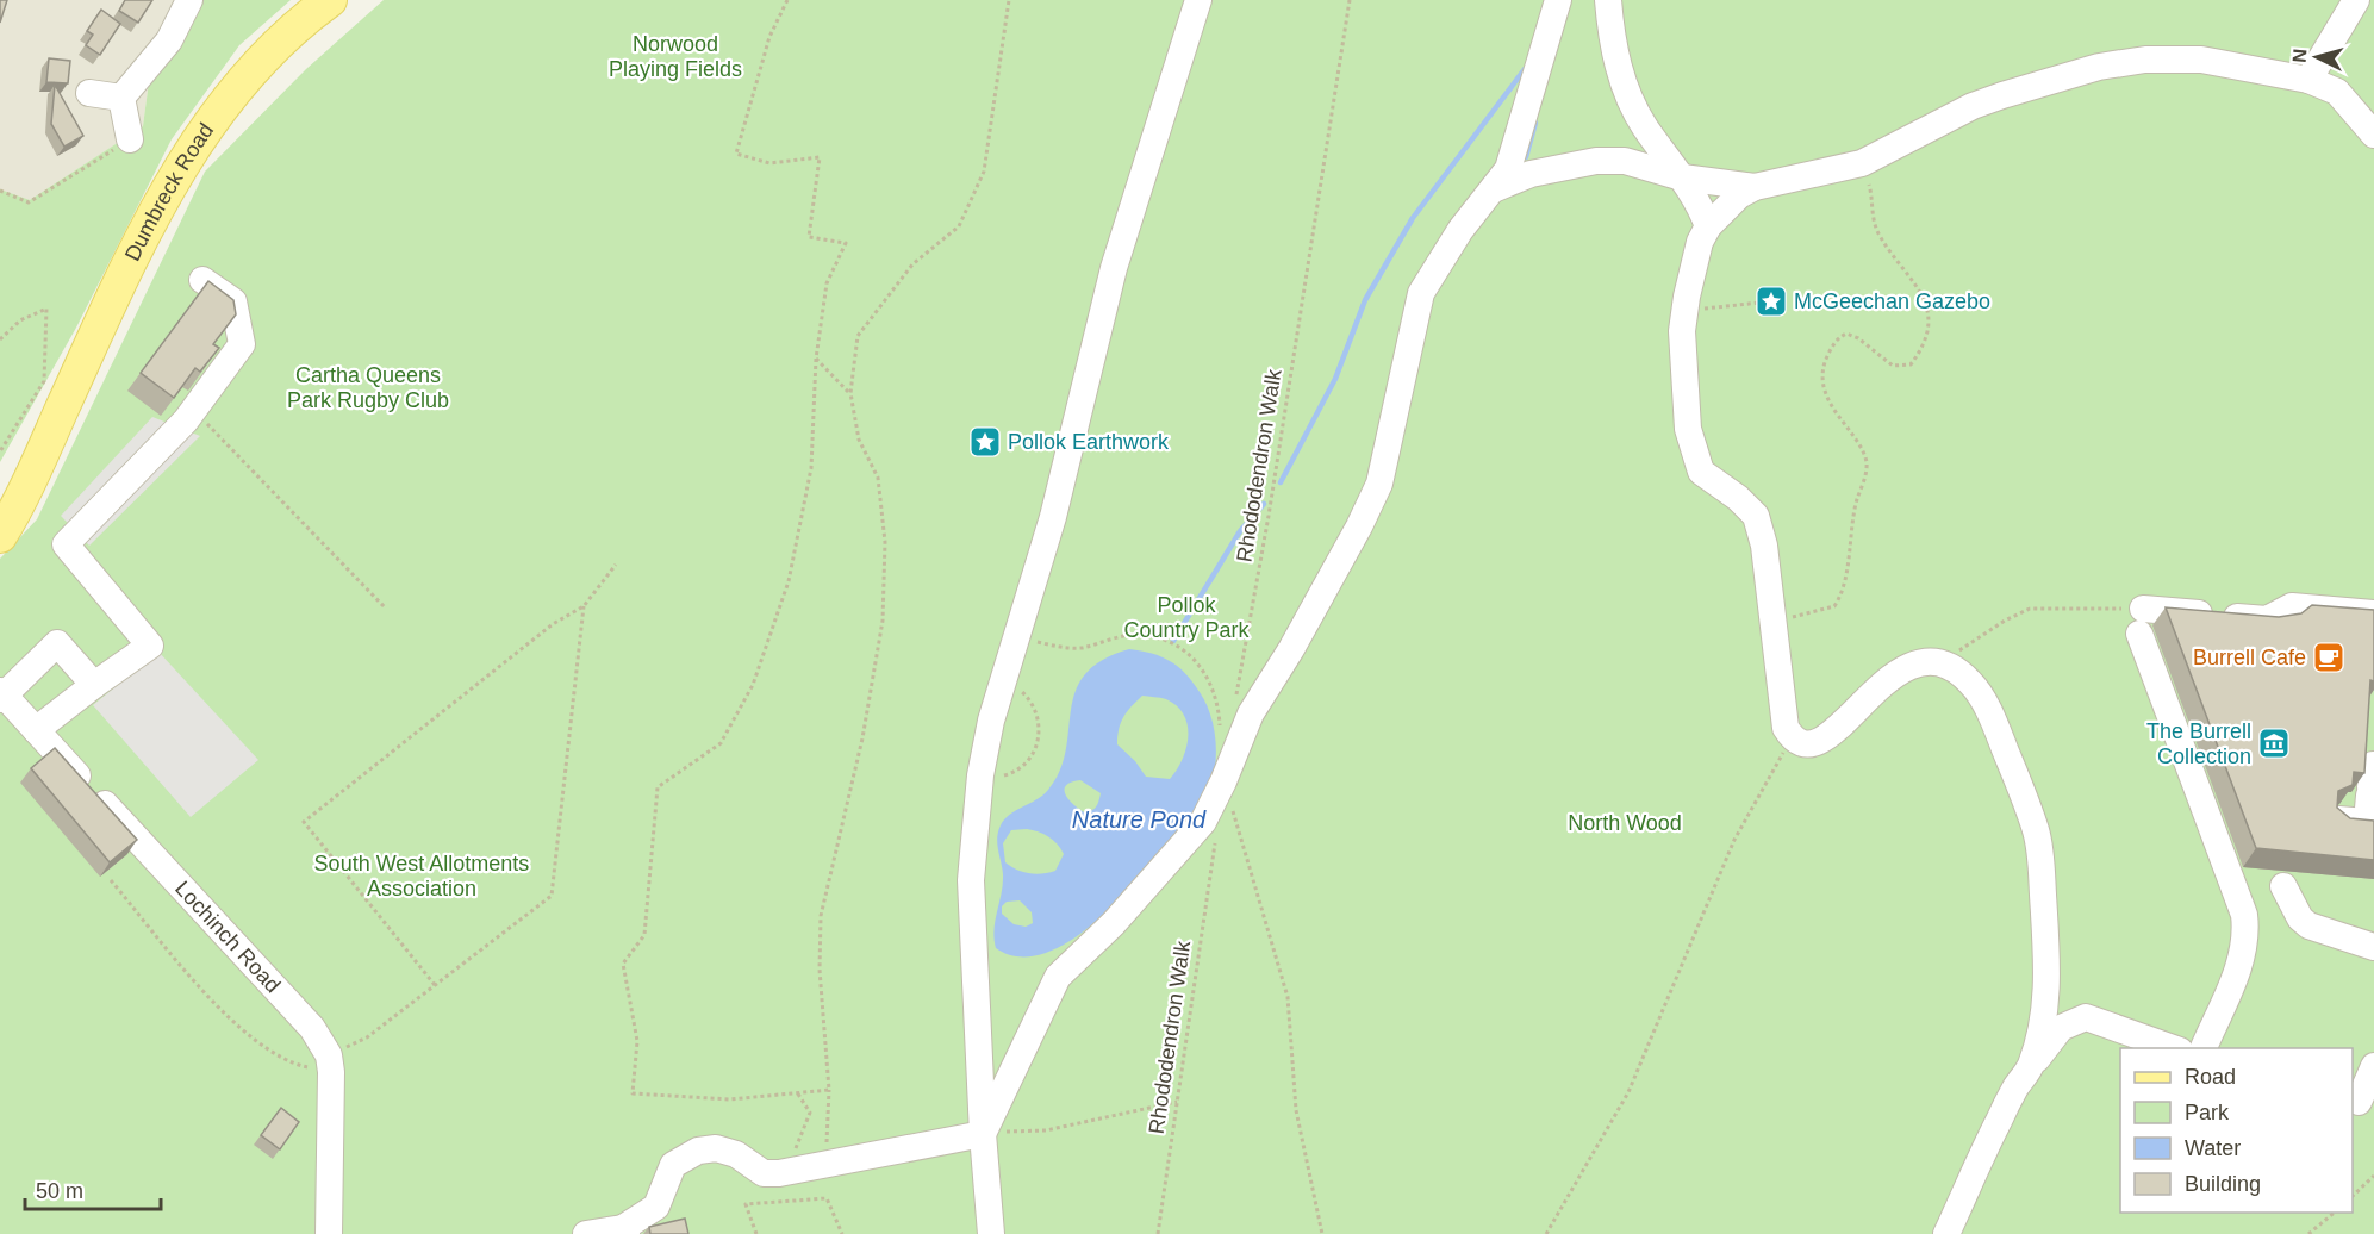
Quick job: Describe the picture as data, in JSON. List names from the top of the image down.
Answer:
{
  "streets": {
    "main road": ["Dumbreck Road"],
    "street": ["Lochinch Road"],
    "path": ["Rhododendron Walk"]
  },
  "water": ["Nature Pond"],
  "parks": [
    "Norwood Playing Fields",
    "Cartha Queens Park Rugby Club",
    "Pollok Country Park",
    "North Wood",
    "South West Allotments Association"
  ],
  "places": {
    "place": ["McGeechan Gazebo", "Pollok Earthwork"],
    "cafe": ["Burrell Cafe"],
    "museum": ["The Burrell Collection"]
  },
  "legend": [
    "Road",
    "Park",
    "Water",
    "Building"
  ],
  "scale_bar": "50 m",
  "north": "left"
}
